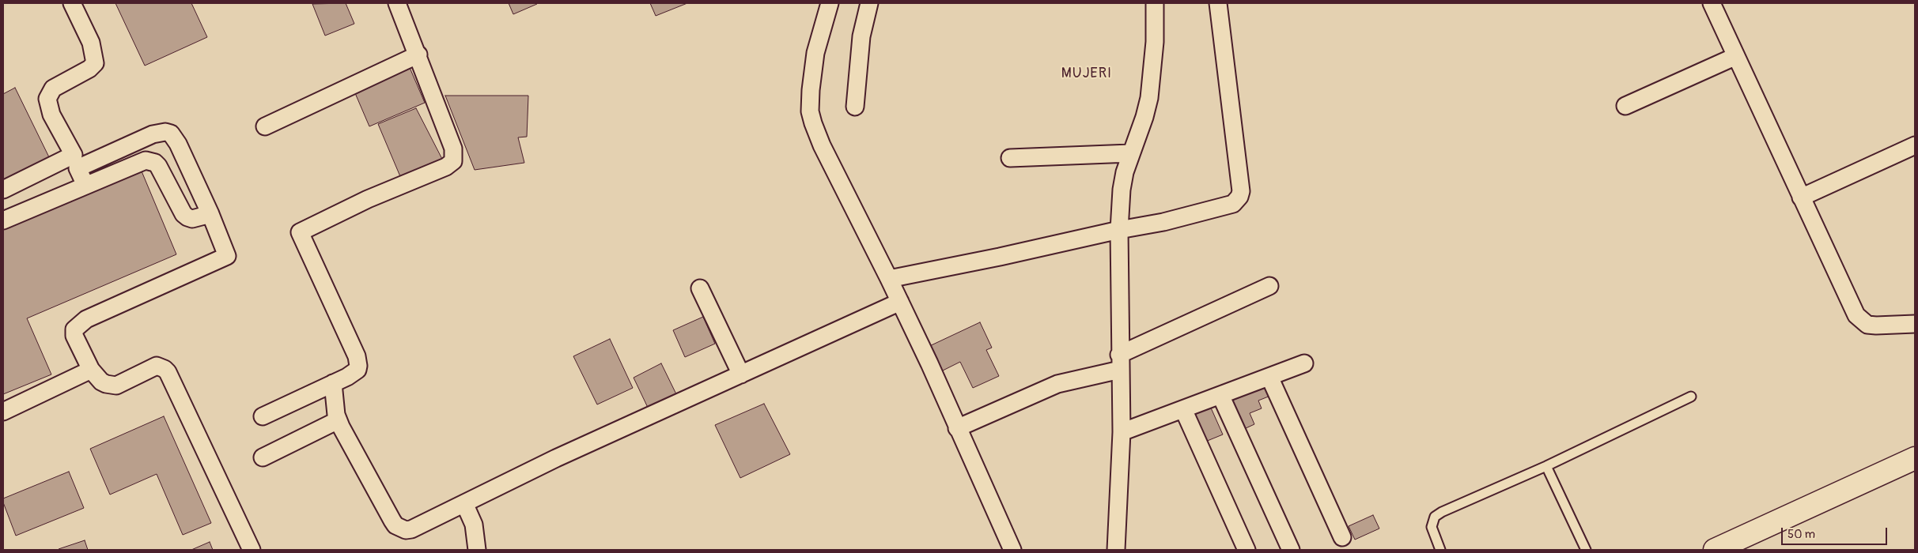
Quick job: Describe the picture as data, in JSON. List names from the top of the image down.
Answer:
{
  "districts": ["MUJERI"],
  "scale_bar": "50 m"
}
